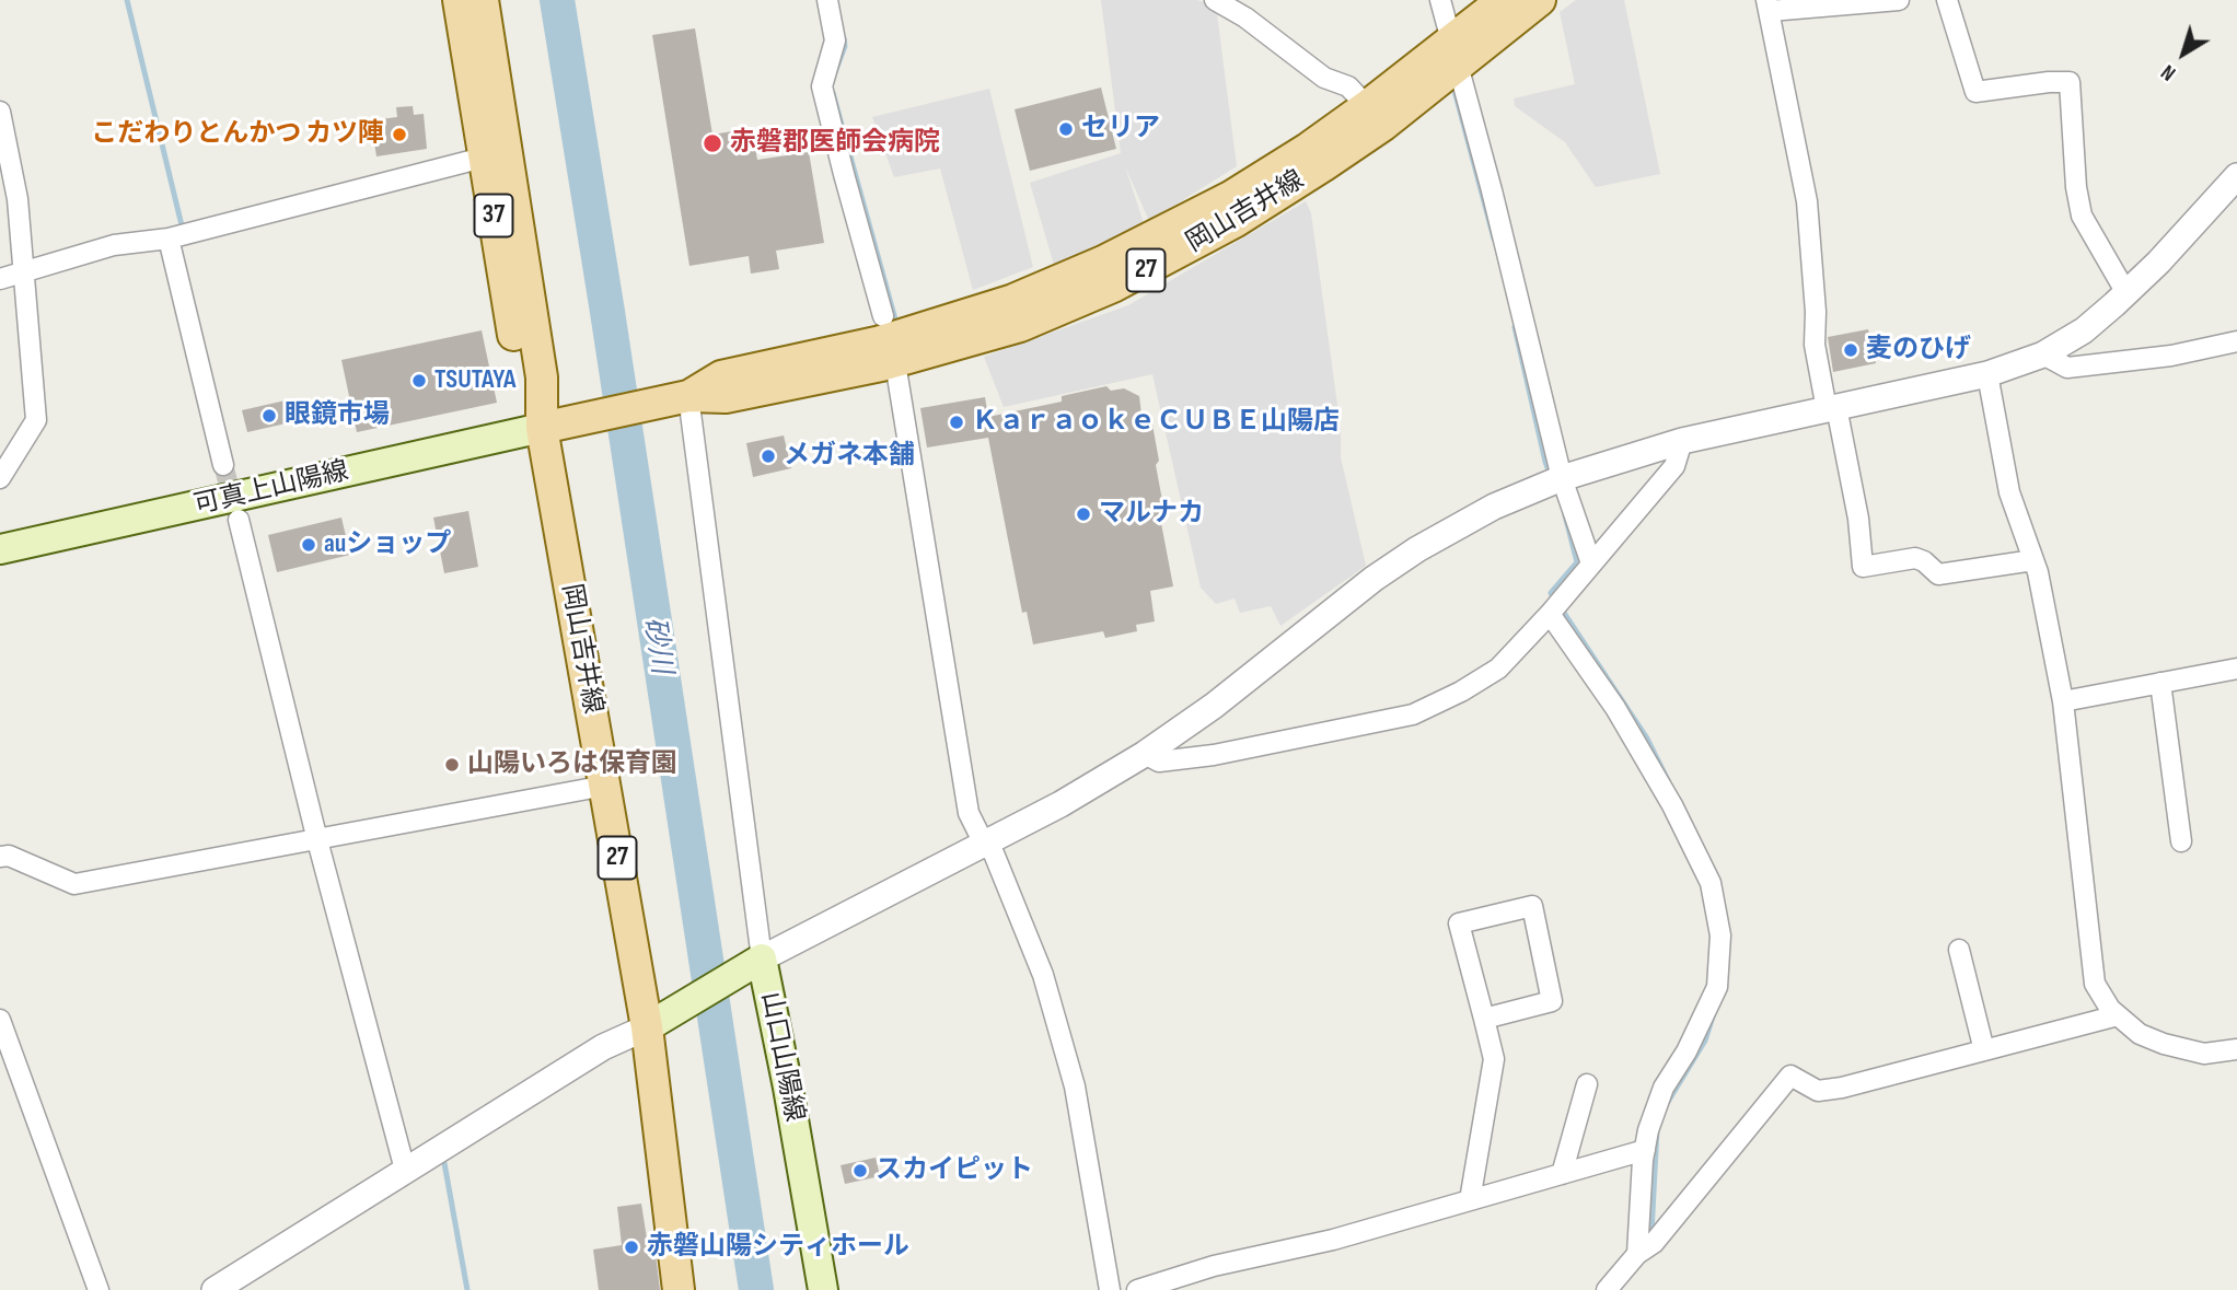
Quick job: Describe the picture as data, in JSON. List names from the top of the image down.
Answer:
{
  "streets": {
    "main road": [
      "岡山吉井線",
      "37",
      "27",
      "可真上山陽線",
      "山口山陽線"
    ]
  },
  "crossings": [
    ["岡山吉井線", "37"],
    ["岡山吉井線", "可真上山陽線"],
    ["岡山吉井線", "山口山陽線"],
    ["37", "可真上山陽線"]
  ],
  "water": ["砂川"],
  "places": [
    "セリア",
    "こだわりとんかつ カツ陣",
    "赤磐郡医師会病院",
    "麦のひげ",
    "TSUTAYA",
    "眼鏡市場",
    "ＫａｒａｏｋｅＣＵＢＥ山陽店",
    "メガネ本舗",
    "マルナカ",
    "auショップ",
    "山陽いろは保育園",
    "スカイピット",
    "赤磐山陽シティホール"
  ],
  "north": "bottom left"
}
